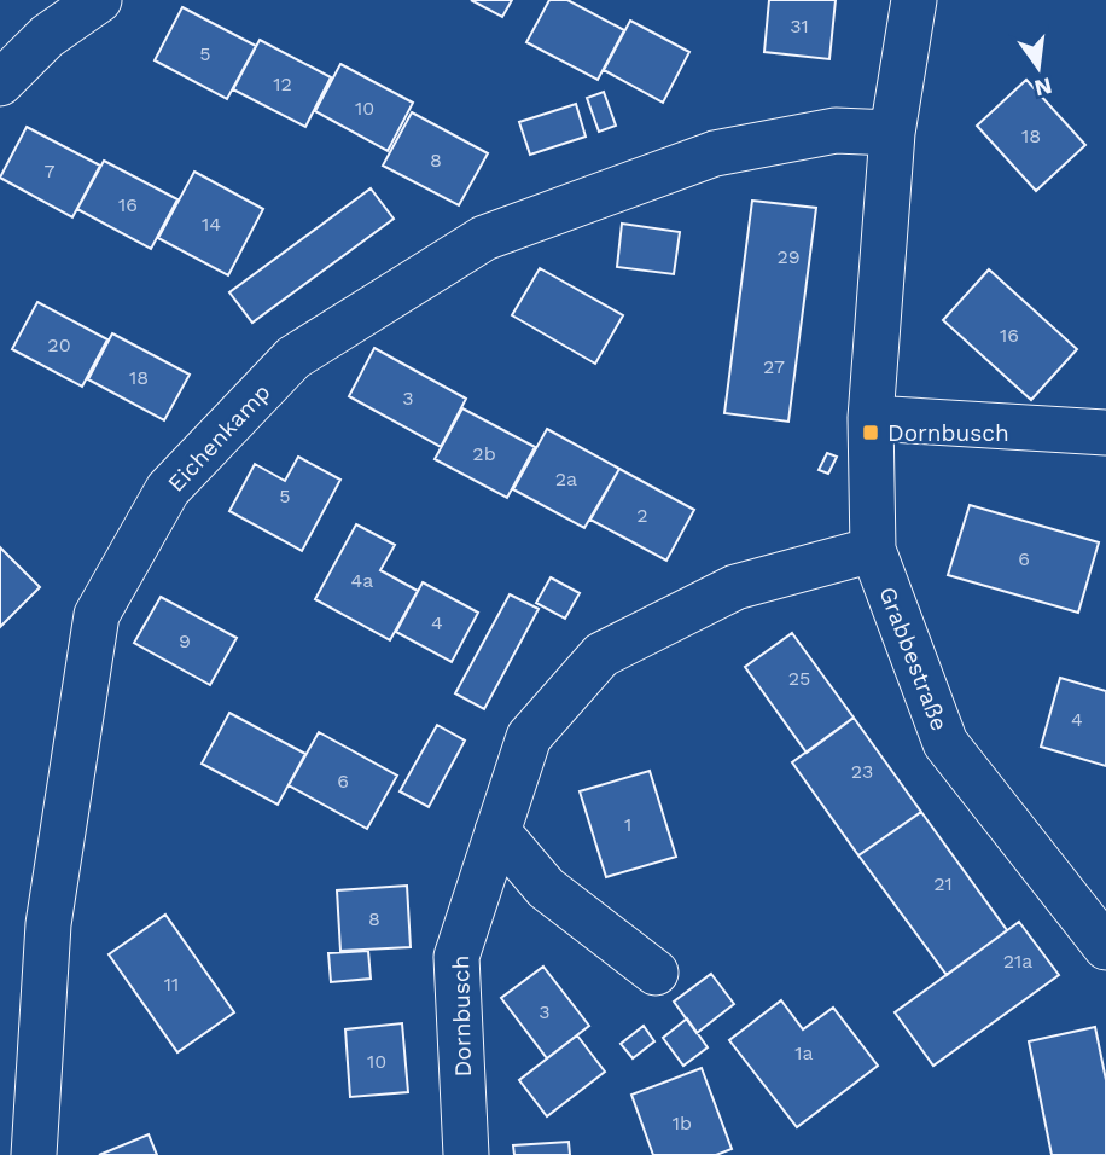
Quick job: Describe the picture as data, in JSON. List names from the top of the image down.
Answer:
{
  "streets": {
    "street": ["Eichenkamp", "Grabbestraße", "Dornbusch"]
  },
  "crossings": [
    ["Eichenkamp", "Grabbestraße"],
    ["Grabbestraße", "Dornbusch"]
  ],
  "places": {
    "transit": ["Dornbusch"]
  },
  "house_numbers": [
    "31",
    "5",
    "12",
    "10",
    "18",
    "8",
    "7",
    "16",
    "14",
    "29",
    "16",
    "20",
    "27",
    "18",
    "3",
    "2b",
    "2a",
    "5",
    "2",
    "6",
    "4a",
    "4",
    "9",
    "25",
    "4",
    "23",
    "6",
    "1",
    "21",
    "8",
    "21a",
    "11",
    "3",
    "1a",
    "10",
    "1b"
  ],
  "north": "bottom"
}
